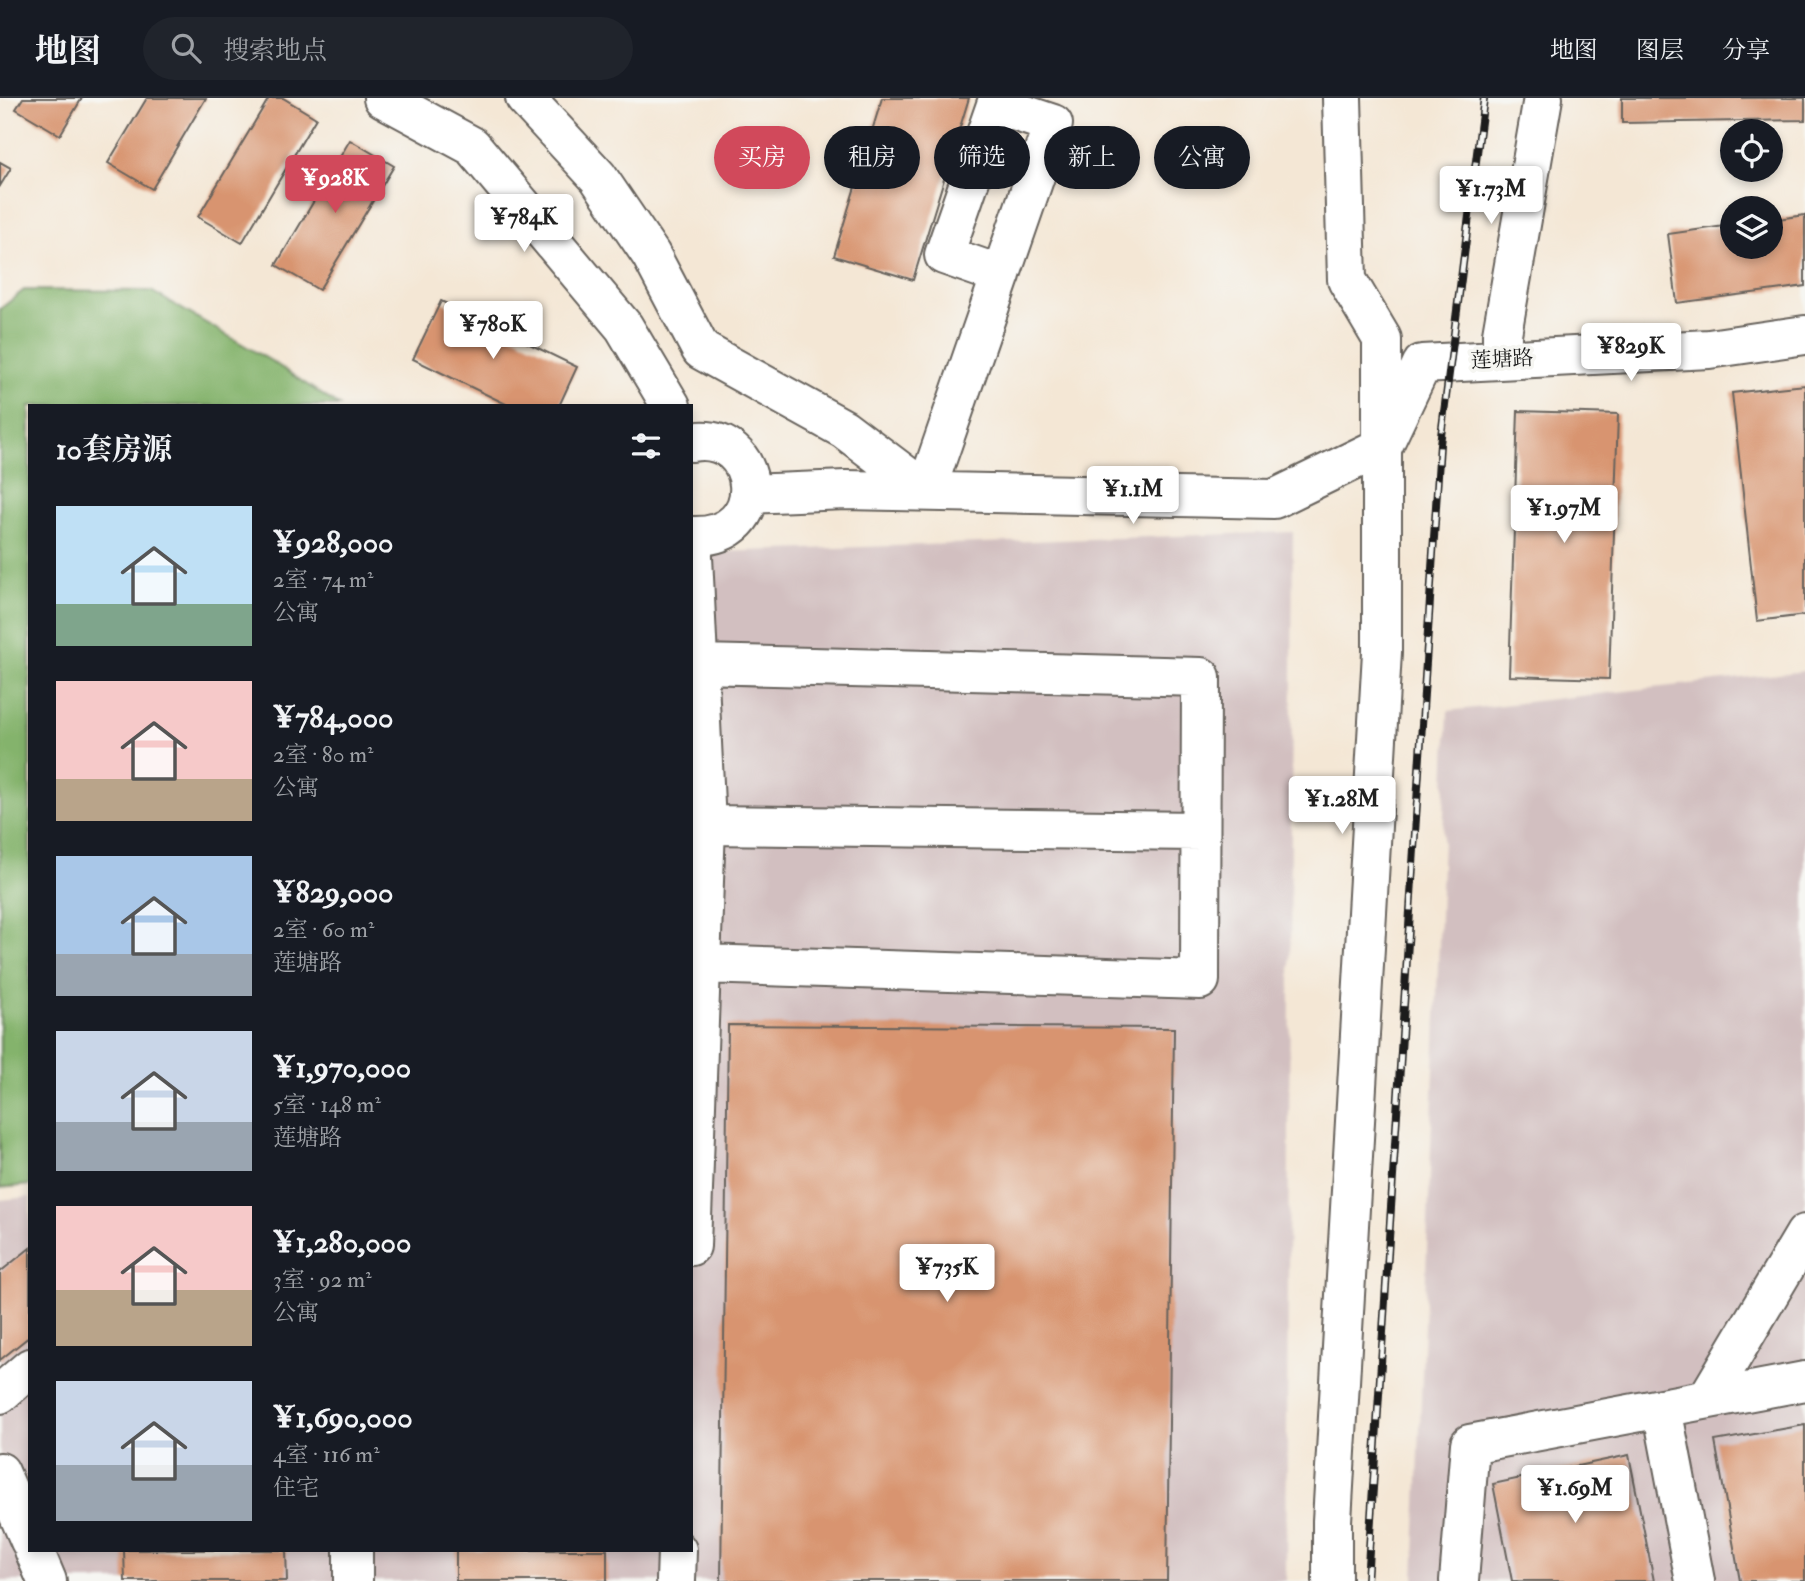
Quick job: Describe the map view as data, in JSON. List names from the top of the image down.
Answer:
{
  "streets": {
    "street": ["莲塘路"]
  },
  "page": {
    "header": "地图",
    "search": "搜索地点",
    "nav": ["地图", "图层", "分享"],
    "chip": [
      "买房",
      "租房",
      "筛选",
      "新上",
      "公寓"
    ],
    "price": [
      "¥928K",
      "¥1.73M",
      "¥784K",
      "¥780K",
      "¥829K",
      "¥1.1M",
      "¥1.97M",
      "¥1.28M",
      "¥735K",
      "¥1.69M"
    ],
    "heading": "10套房源",
    "list": [
      {
        "name": "¥928,000",
        "note": "2室 · 74 m² · 公寓"
      },
      {
        "name": "¥784,000",
        "note": "2室 · 80 m² · 公寓"
      },
      {
        "name": "¥829,000",
        "note": "2室 · 60 m² · 莲塘路"
      },
      {
        "name": "¥1,970,000",
        "note": "5室 · 148 m² · 莲塘路"
      },
      {
        "name": "¥1,280,000",
        "note": "3室 · 92 m² · 公寓"
      },
      {
        "name": "¥1,690,000",
        "note": "4室 · 116 m² · 住宅"
      }
    ]
  }
}
